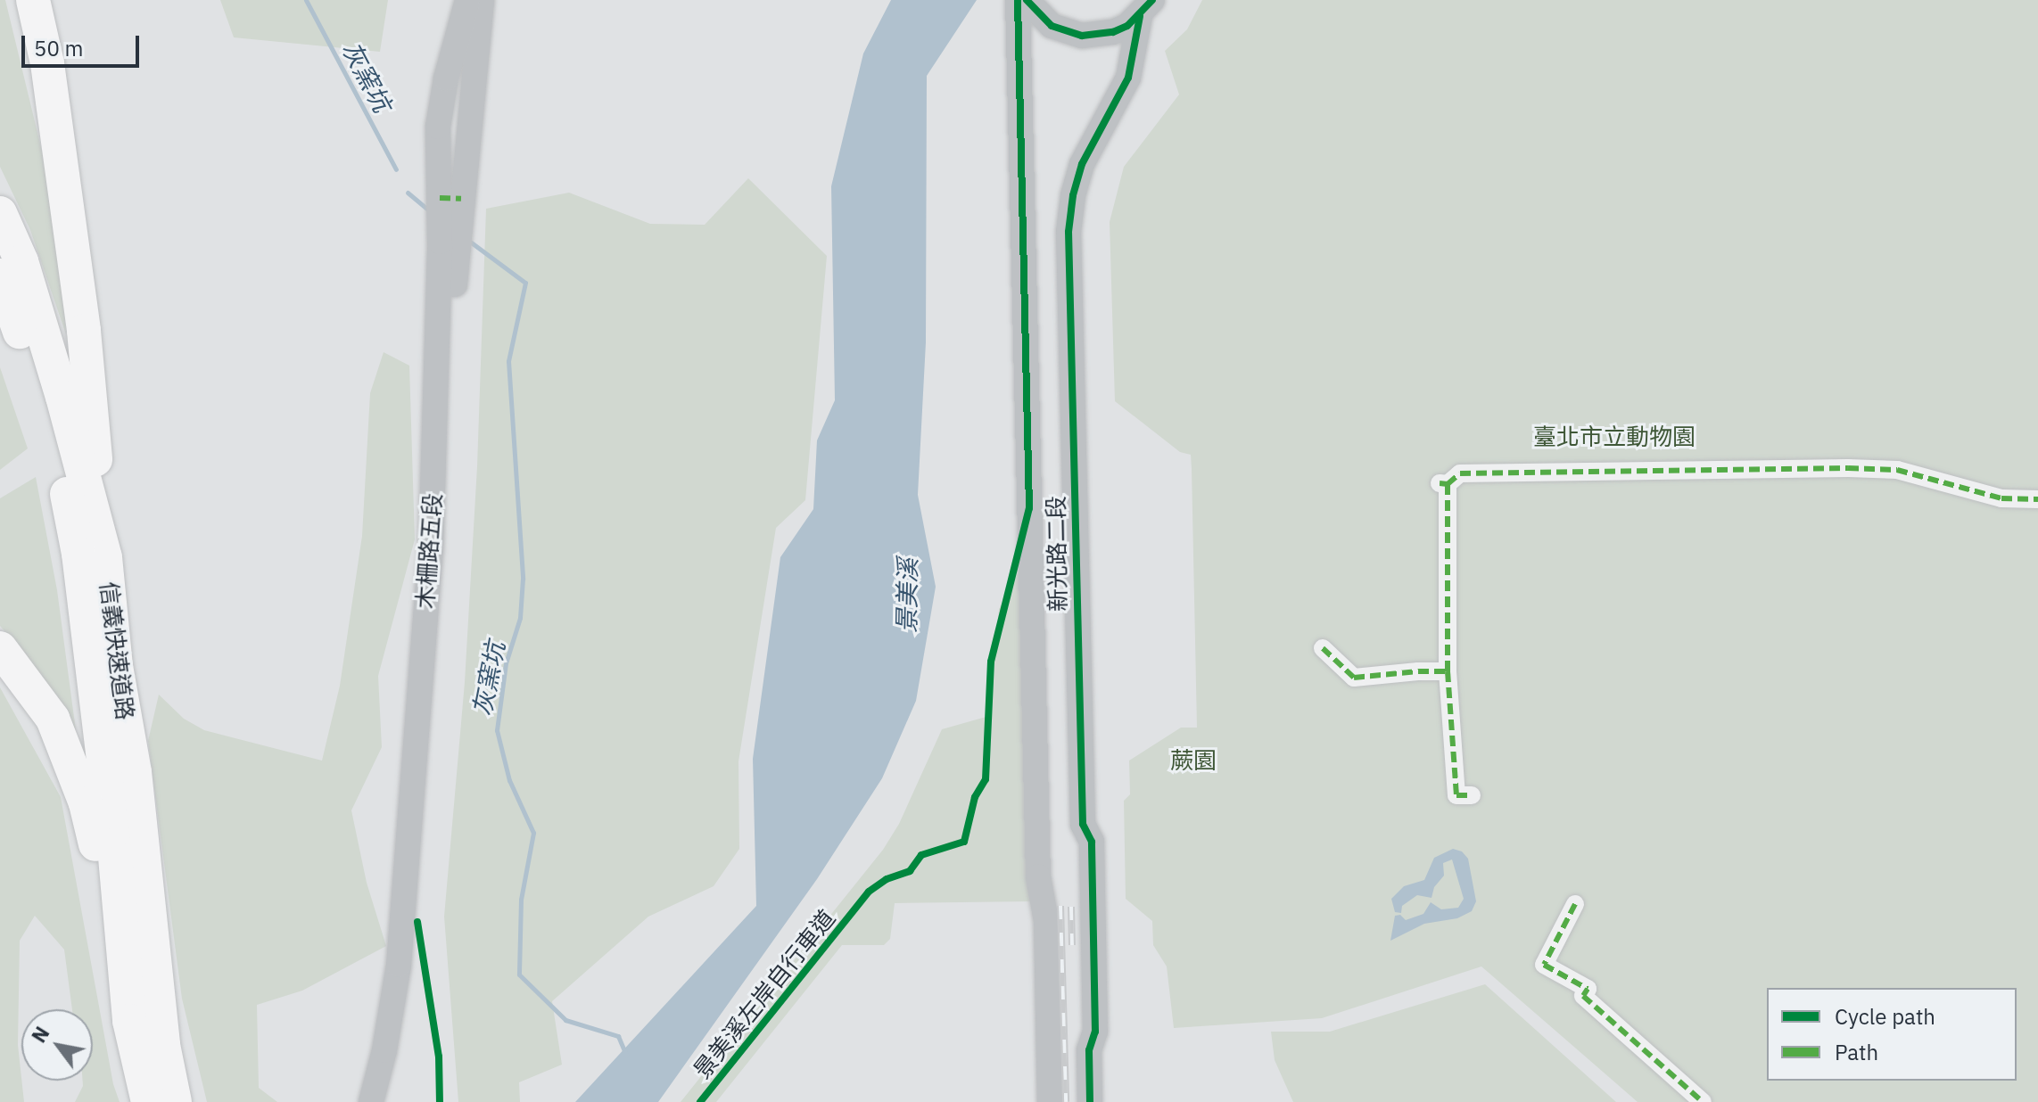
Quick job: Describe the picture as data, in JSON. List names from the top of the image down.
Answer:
{
  "streets": {
    "highway": ["信義快速道路"],
    "street": ["木柵路五段", "新光路二段"],
    "cycle path": ["景美溪左岸自行車道"]
  },
  "water": ["灰窯坑", "景美溪"],
  "parks": ["臺北市立動物園", "蕨園"],
  "legend": ["Cycle path", "Path"],
  "scale_bar": "50 m",
  "north": "top left"
}
